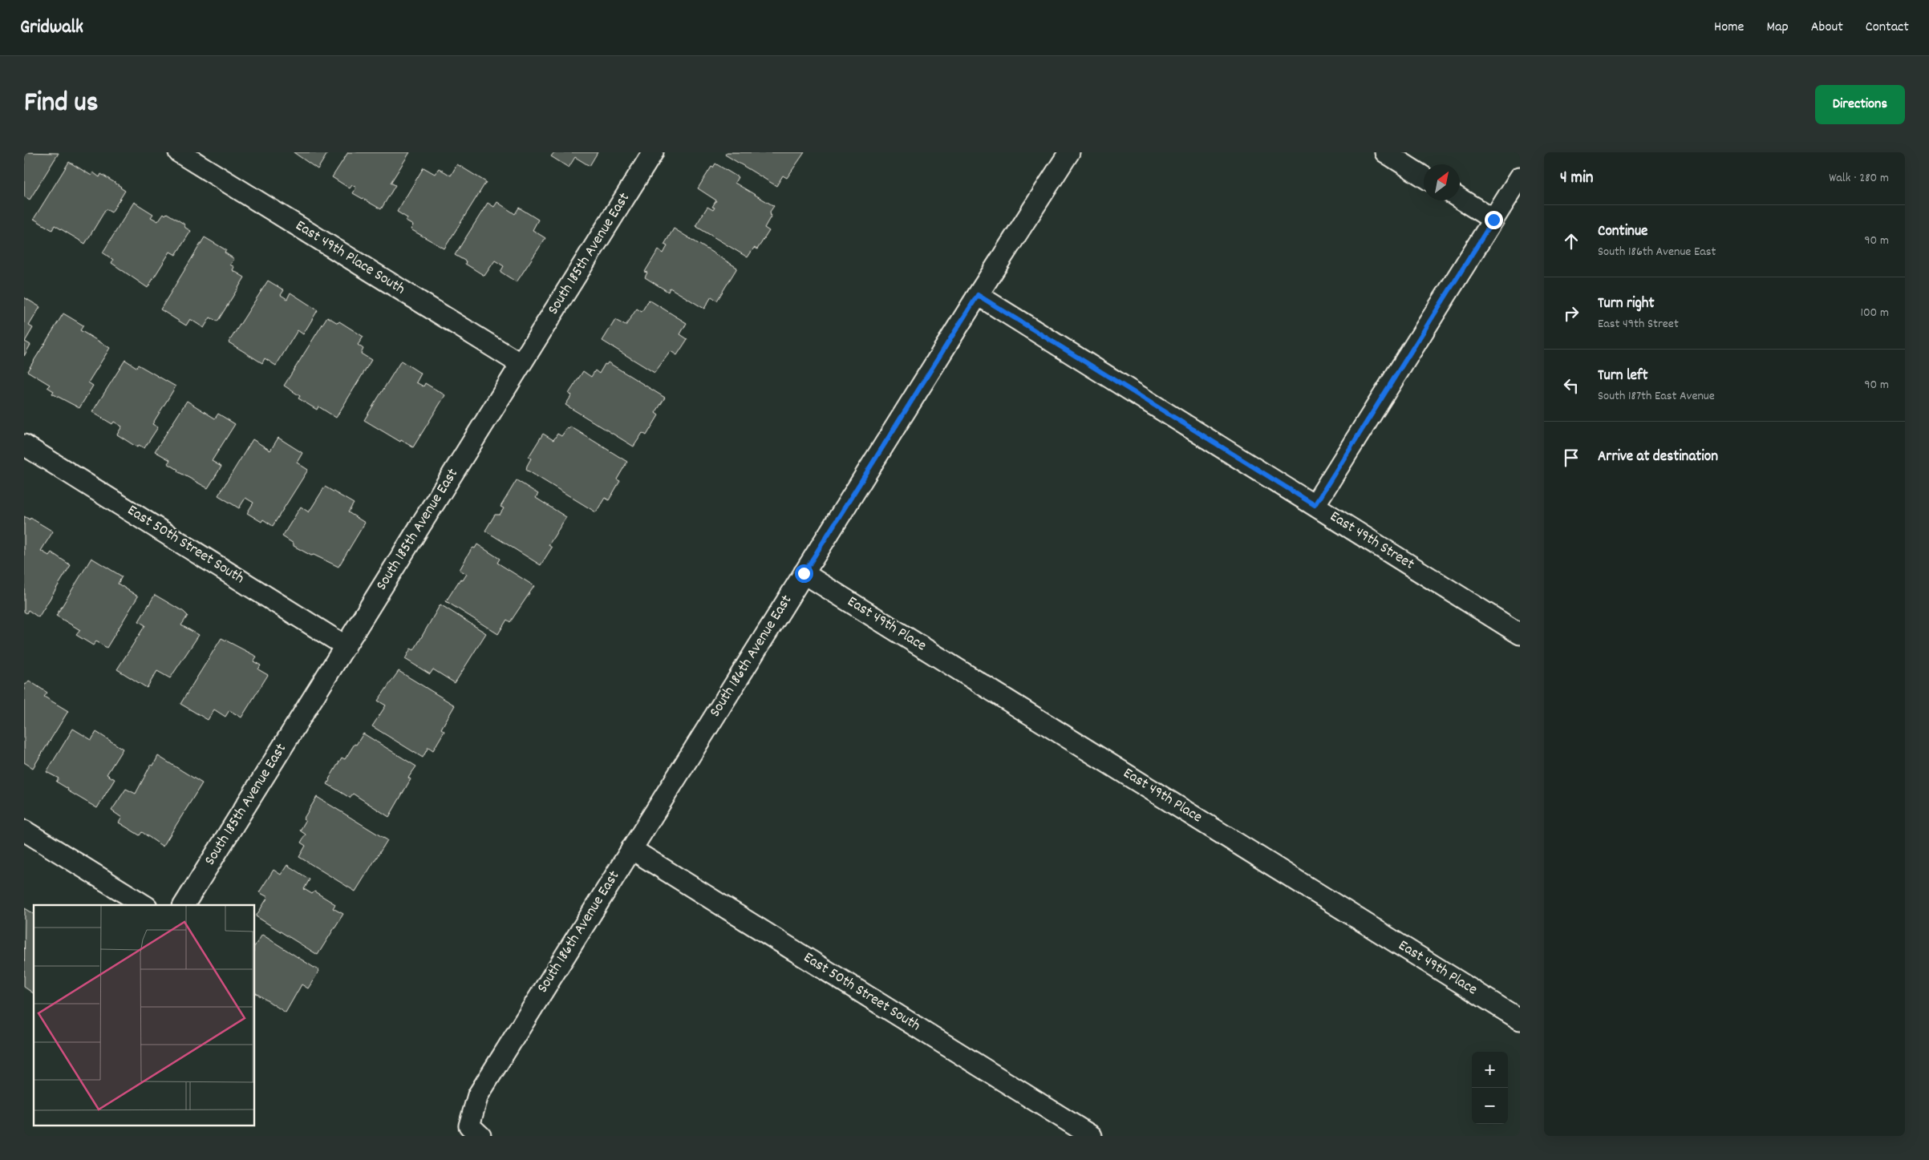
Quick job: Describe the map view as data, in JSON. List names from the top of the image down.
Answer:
{
  "streets": {
    "street": [
      "South 185th Avenue East",
      "East 49th Place South",
      "East 49th Street",
      "East 50th Street South",
      "East 49th Place",
      "South 186th Avenue East"
    ]
  },
  "crossings": [
    ["South 185th Avenue East", "East 49th Place South"],
    ["South 185th Avenue East", "East 50th Street South"],
    ["East 49th Street", "South 186th Avenue East"],
    ["East 50th Street South", "South 186th Avenue East"],
    ["East 49th Place", "South 186th Avenue East"]
  ],
  "north": "top right",
  "page": {
    "header": "Gridwalk",
    "nav": [
      "Home",
      "Map",
      "About",
      "Contact"
    ],
    "title": "Find us",
    "buttons": "Directions",
    "heading": ["4 min", "Walk · 280 m"],
    "list": [
      ["Continue", "South 186th Avenue East", "90 m"],
      ["Turn right", "East 49th Street", "100 m"],
      ["Turn left", "South 187th East Avenue", "90 m"],
      "Arrive at destination"
    ],
    "map_buttons": ["+", "−"]
  }
}
